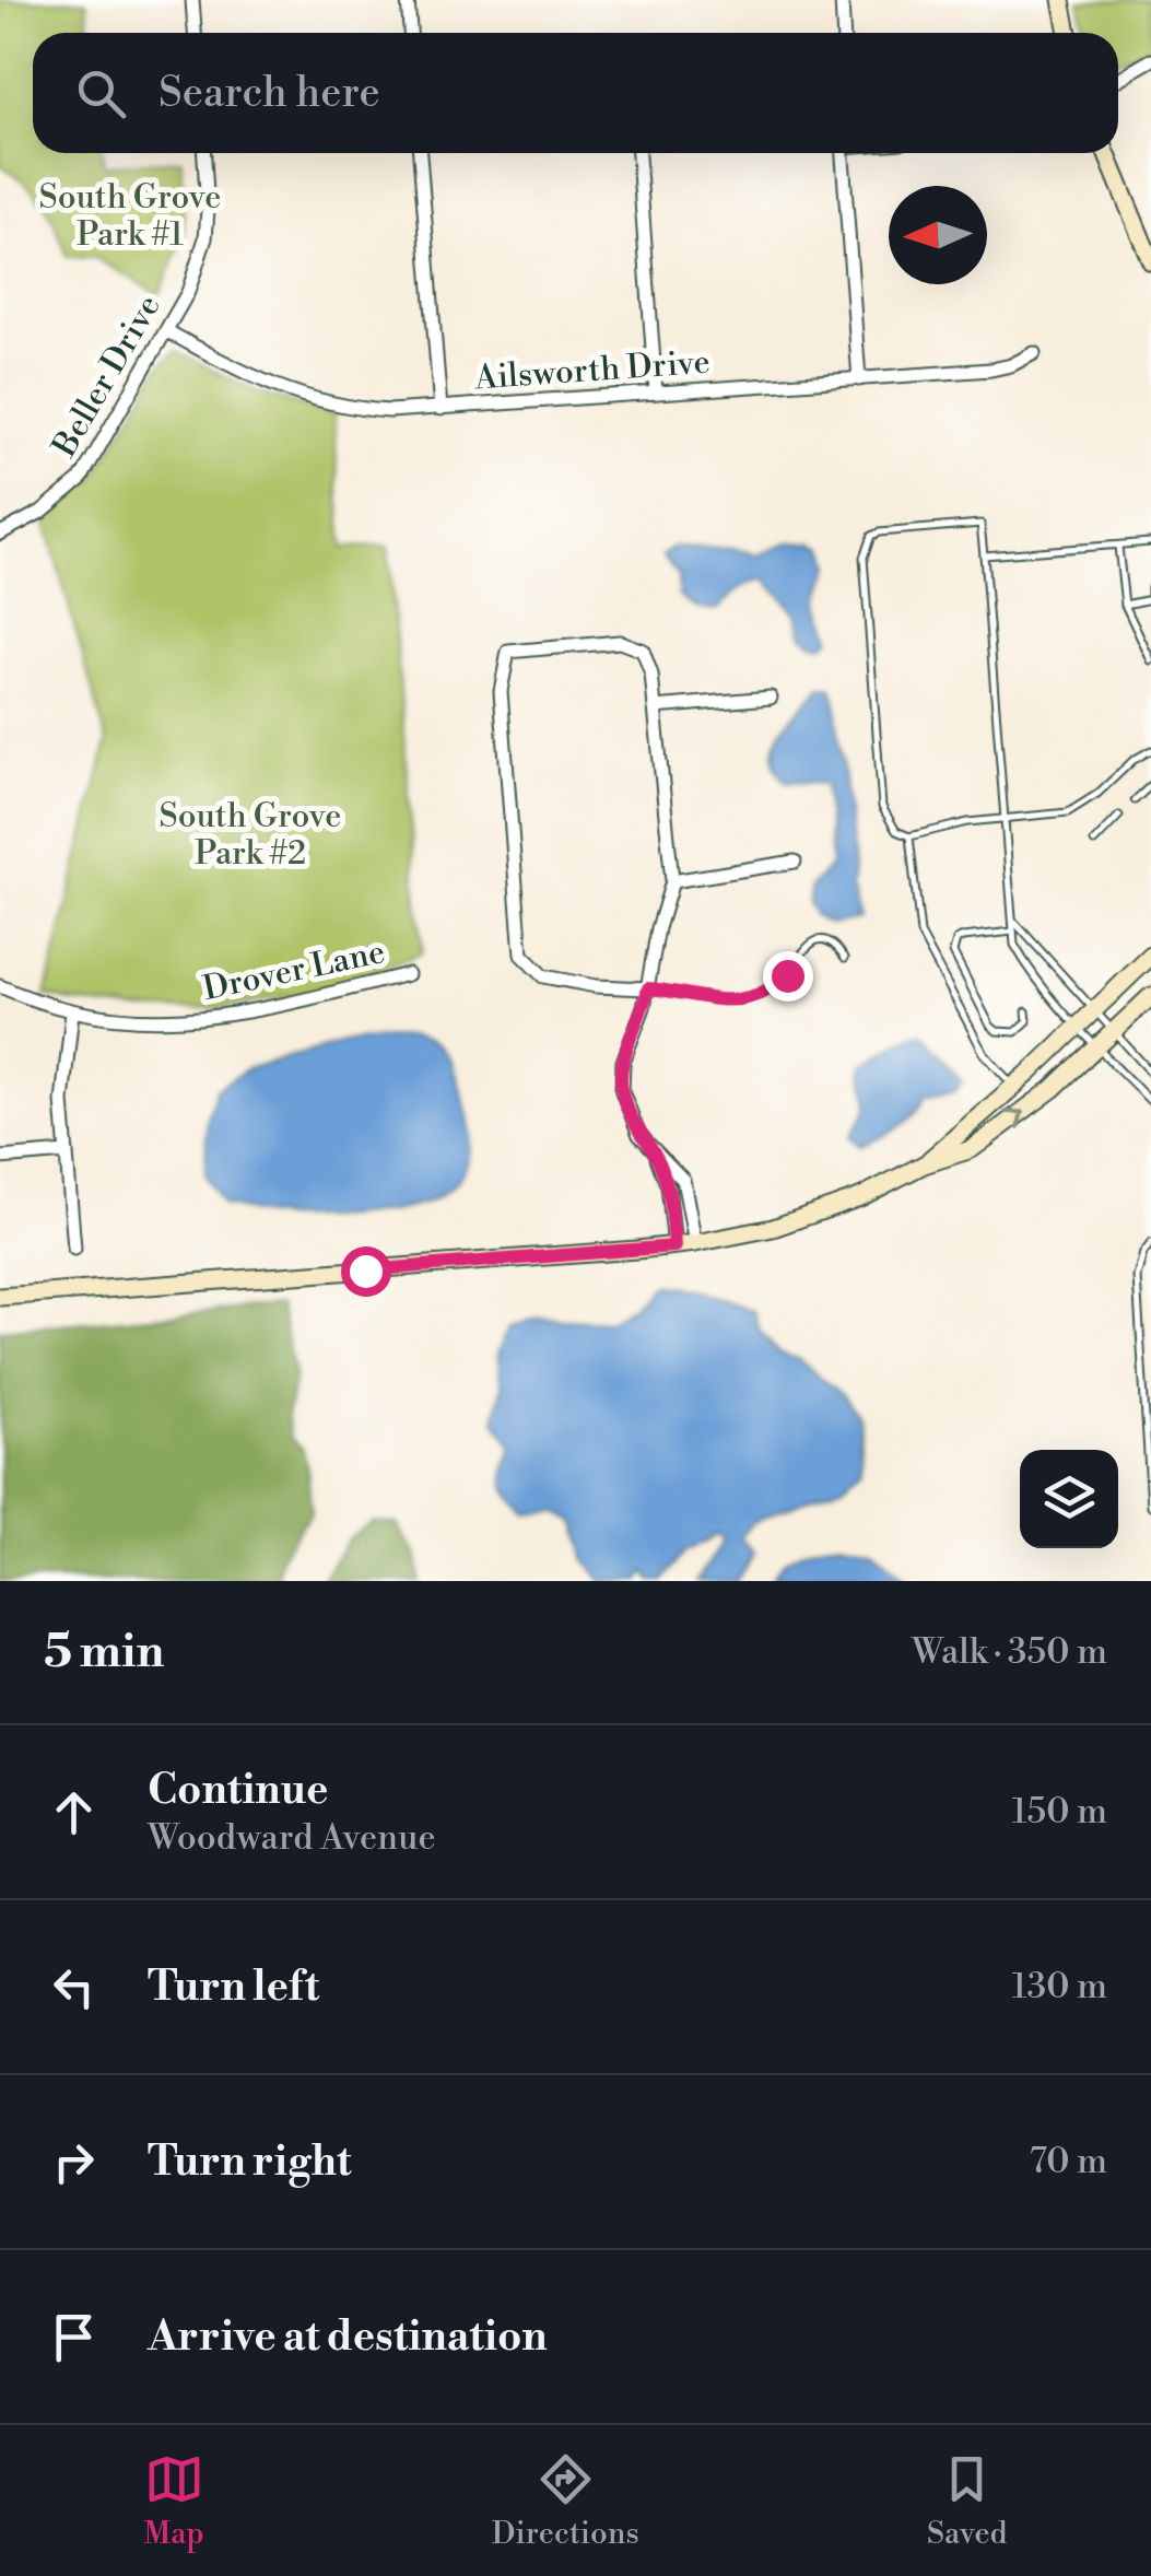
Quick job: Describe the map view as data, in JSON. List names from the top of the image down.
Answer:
{
  "streets": {
    "street": ["Ailsworth Drive", "Beller Drive", "Drover Lane"]
  },
  "crossings": [
    ["Ailsworth Drive", "Beller Drive"]
  ],
  "parks": ["South Grove Park #1", "South Grove Park #2"],
  "north": "left",
  "page": {
    "search": "Search here",
    "heading": ["5 min", "Walk · 350 m"],
    "list": [
      ["Continue", "Woodward Avenue", "150 m"],
      ["Turn left", "130 m"],
      ["Turn right", "70 m"],
      "Arrive at destination"
    ],
    "nav": ["Map", "Directions", "Saved"]
  }
}
